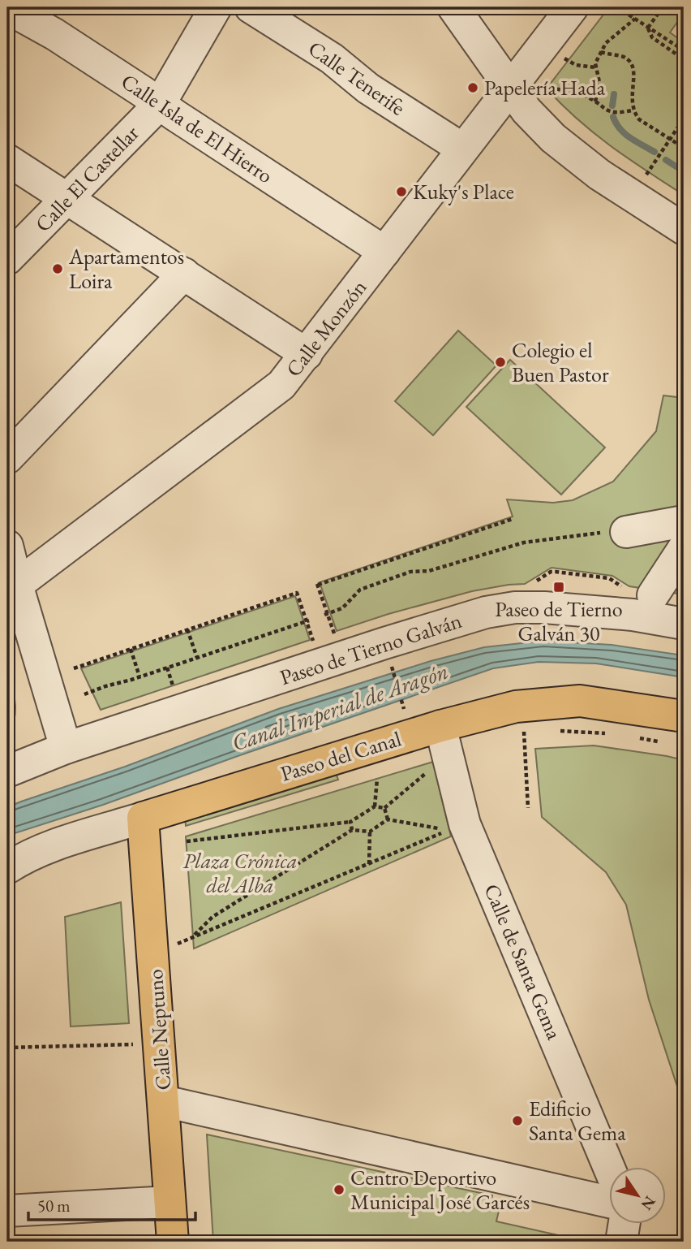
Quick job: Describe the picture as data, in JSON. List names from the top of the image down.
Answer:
{
  "streets": {
    "main road": ["Paseo del Canal", "Calle Neptuno"],
    "street": [
      "Calle Tenerife",
      "Calle Isla de El Hierro",
      "Calle El Castellar",
      "Calle Monzón",
      "Paseo de Tierno Galván",
      "Calle de Santa Gema"
    ]
  },
  "crossings": [
    ["Calle Tenerife", "Calle Monzón"],
    ["Calle Isla de El Hierro", "Calle El Castellar"],
    ["Calle Isla de El Hierro", "Calle Monzón"],
    ["Paseo del Canal", "Calle de Santa Gema"],
    ["Paseo del Canal", "Calle Neptuno"]
  ],
  "water": ["Canal Imperial de Aragón"],
  "parks": ["Plaza Crónica del Alba"],
  "places": {
    "other": [
      "Papelería Hada",
      "Kuky's Place",
      "Apartamentos Loira",
      "Colegio el Buen Pastor",
      "Edificio Santa Gema",
      "Centro Deportivo Municipal José Garcés"
    ],
    "transit": ["Paseo de Tierno Galván 30"]
  },
  "scale_bar": "50 m",
  "north": "bottom right"
}
